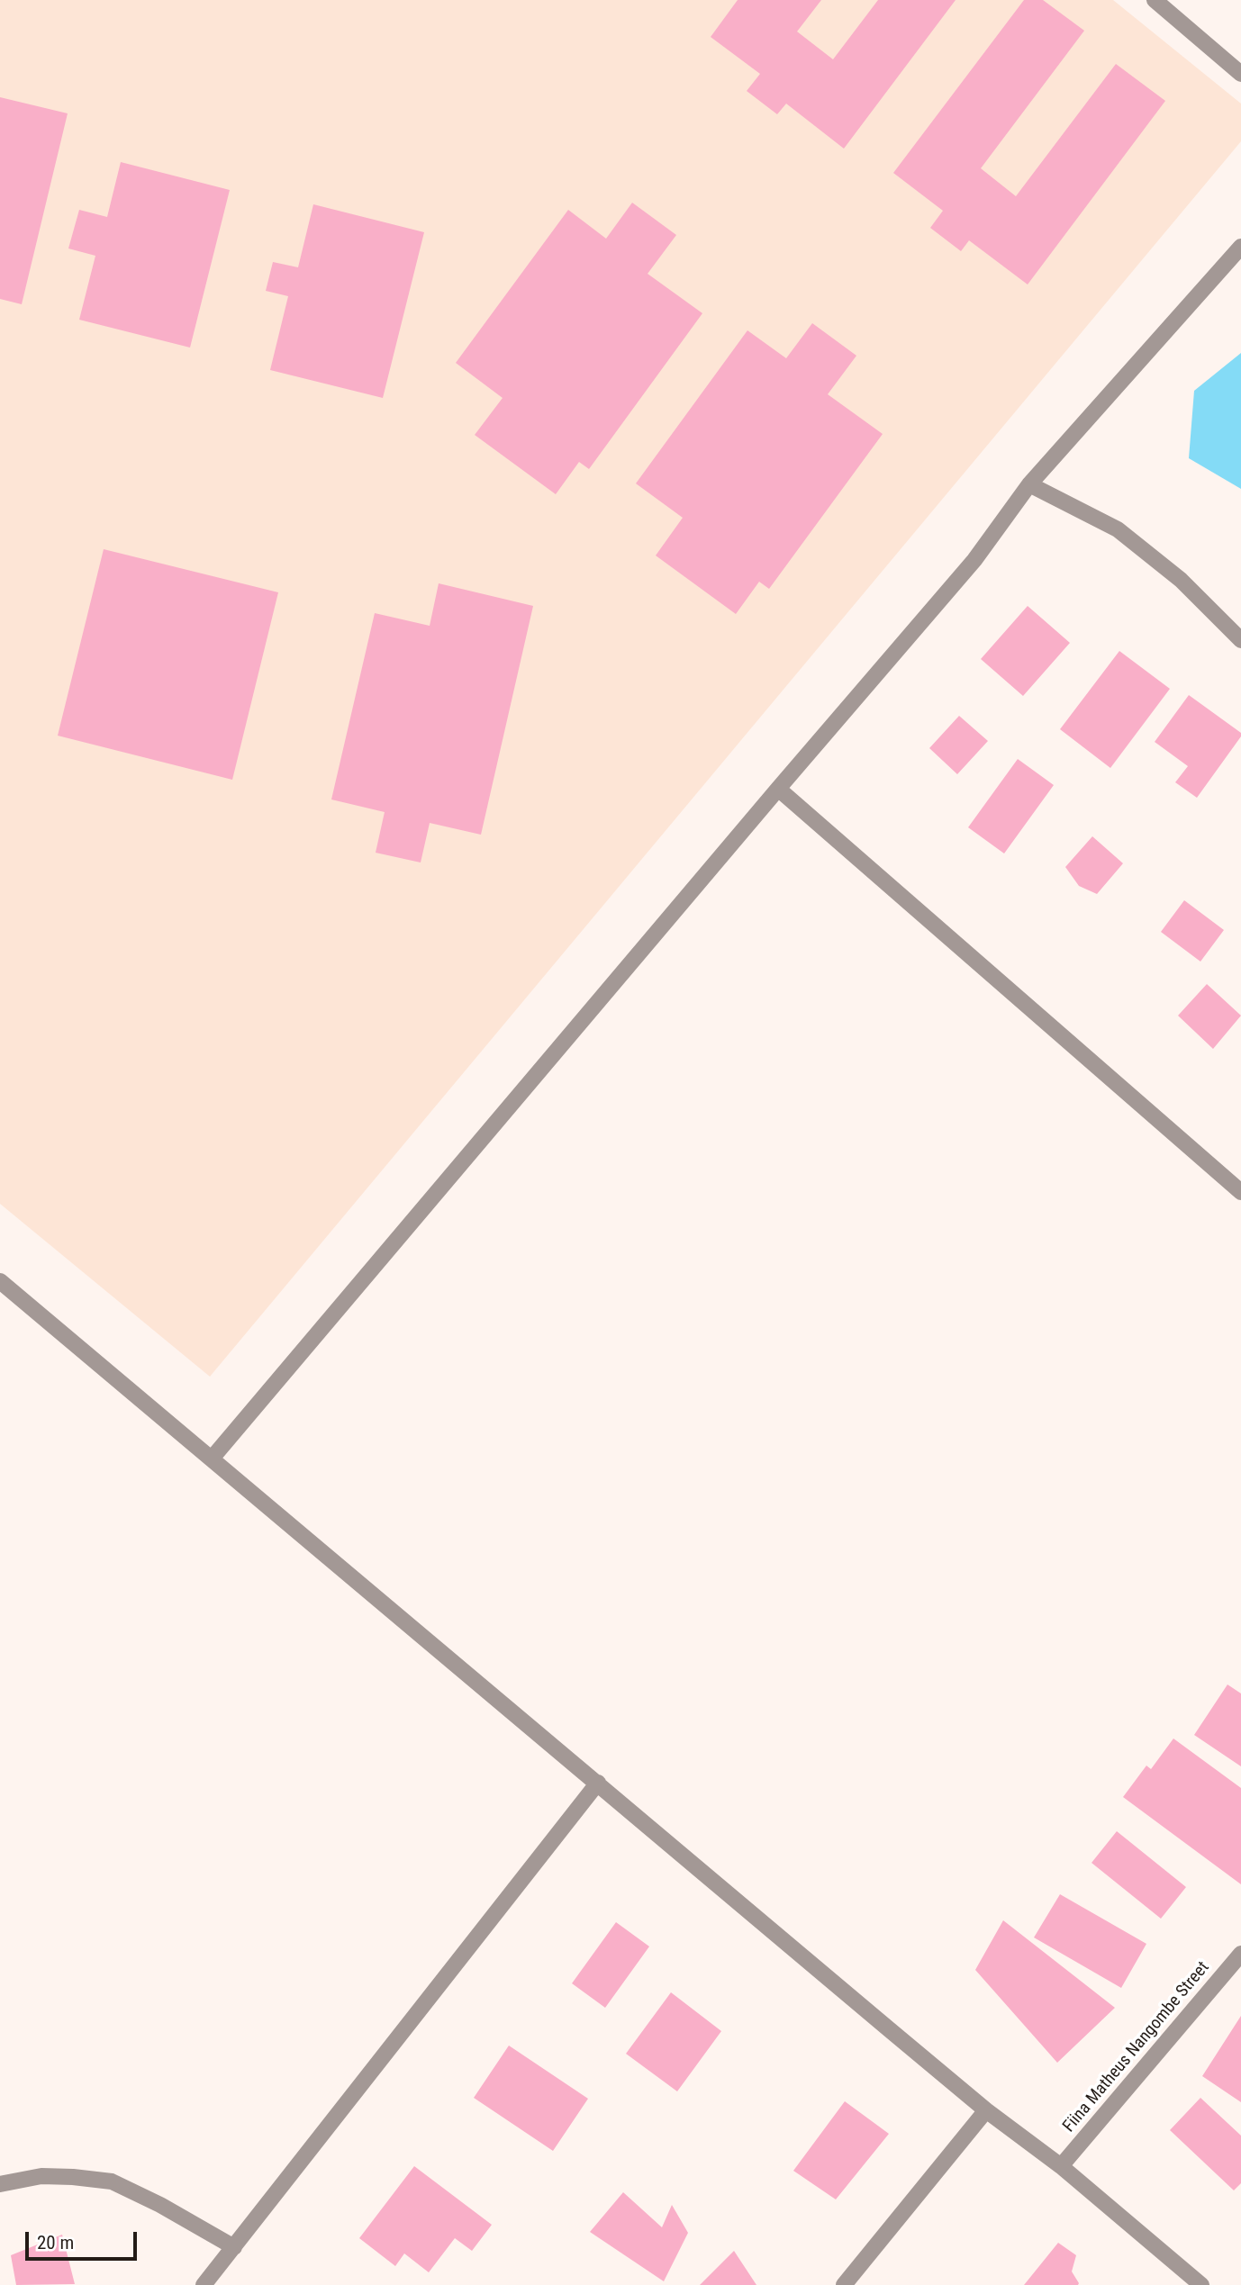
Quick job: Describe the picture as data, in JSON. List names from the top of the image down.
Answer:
{
  "streets": {
    "street": ["Fiina Matheus Nangombe Street"]
  },
  "scale_bar": "20 m"
}
